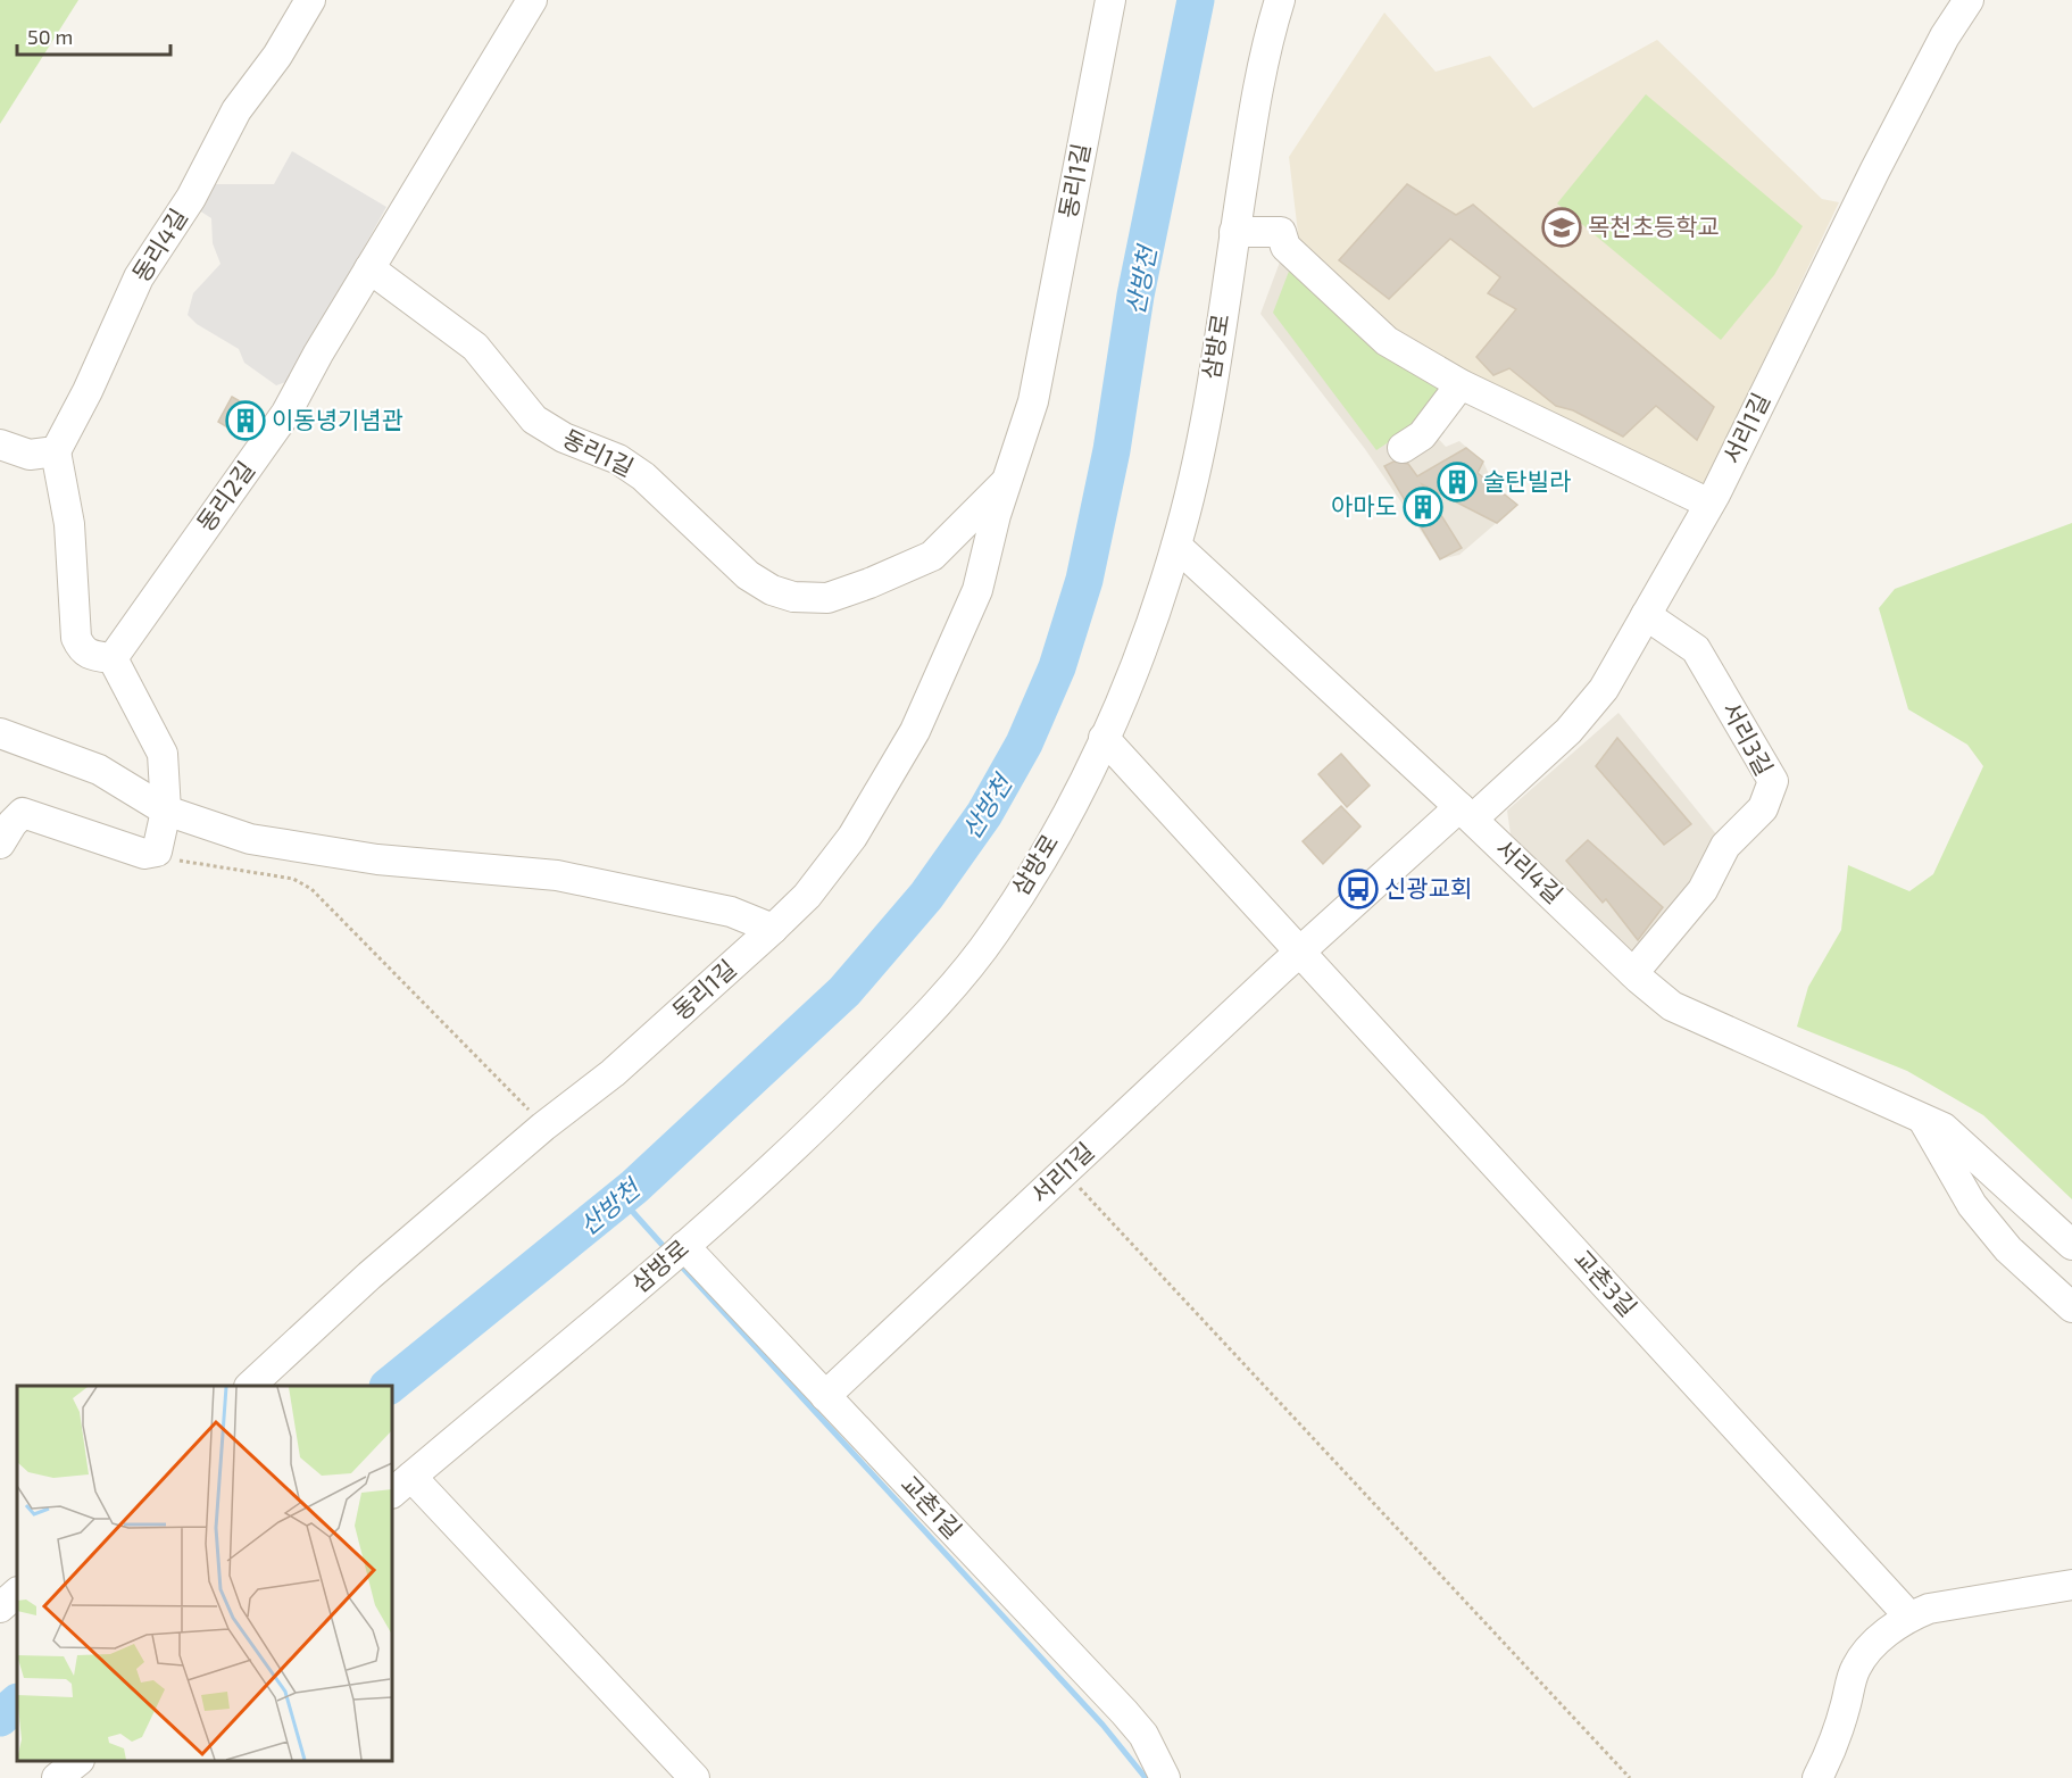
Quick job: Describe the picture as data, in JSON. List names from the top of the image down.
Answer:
{
  "streets": {
    "street": [
      "동리1길",
      "동리4길",
      "삼방로",
      "서리1길",
      "동리2길",
      "서리3길",
      "서리4길",
      "교촌3길",
      "교촌1길"
    ]
  },
  "crossings": [
    ["동리1길", "동리2길"],
    ["삼방로", "서리4길"],
    ["삼방로", "교촌1길"],
    ["서리1길", "서리3길"],
    ["서리1길", "서리4길"],
    ["서리1길", "교촌3길"],
    ["서리1길", "교촌1길"],
    ["서리3길", "서리4길"]
  ],
  "water": ["산방천"],
  "places": {
    "school or university": ["목천초등학교"],
    "building": ["이동녕기념관", "술탄빌라", "아마도"],
    "bus stop": ["신광교회"]
  },
  "scale_bar": "50 m"
}
